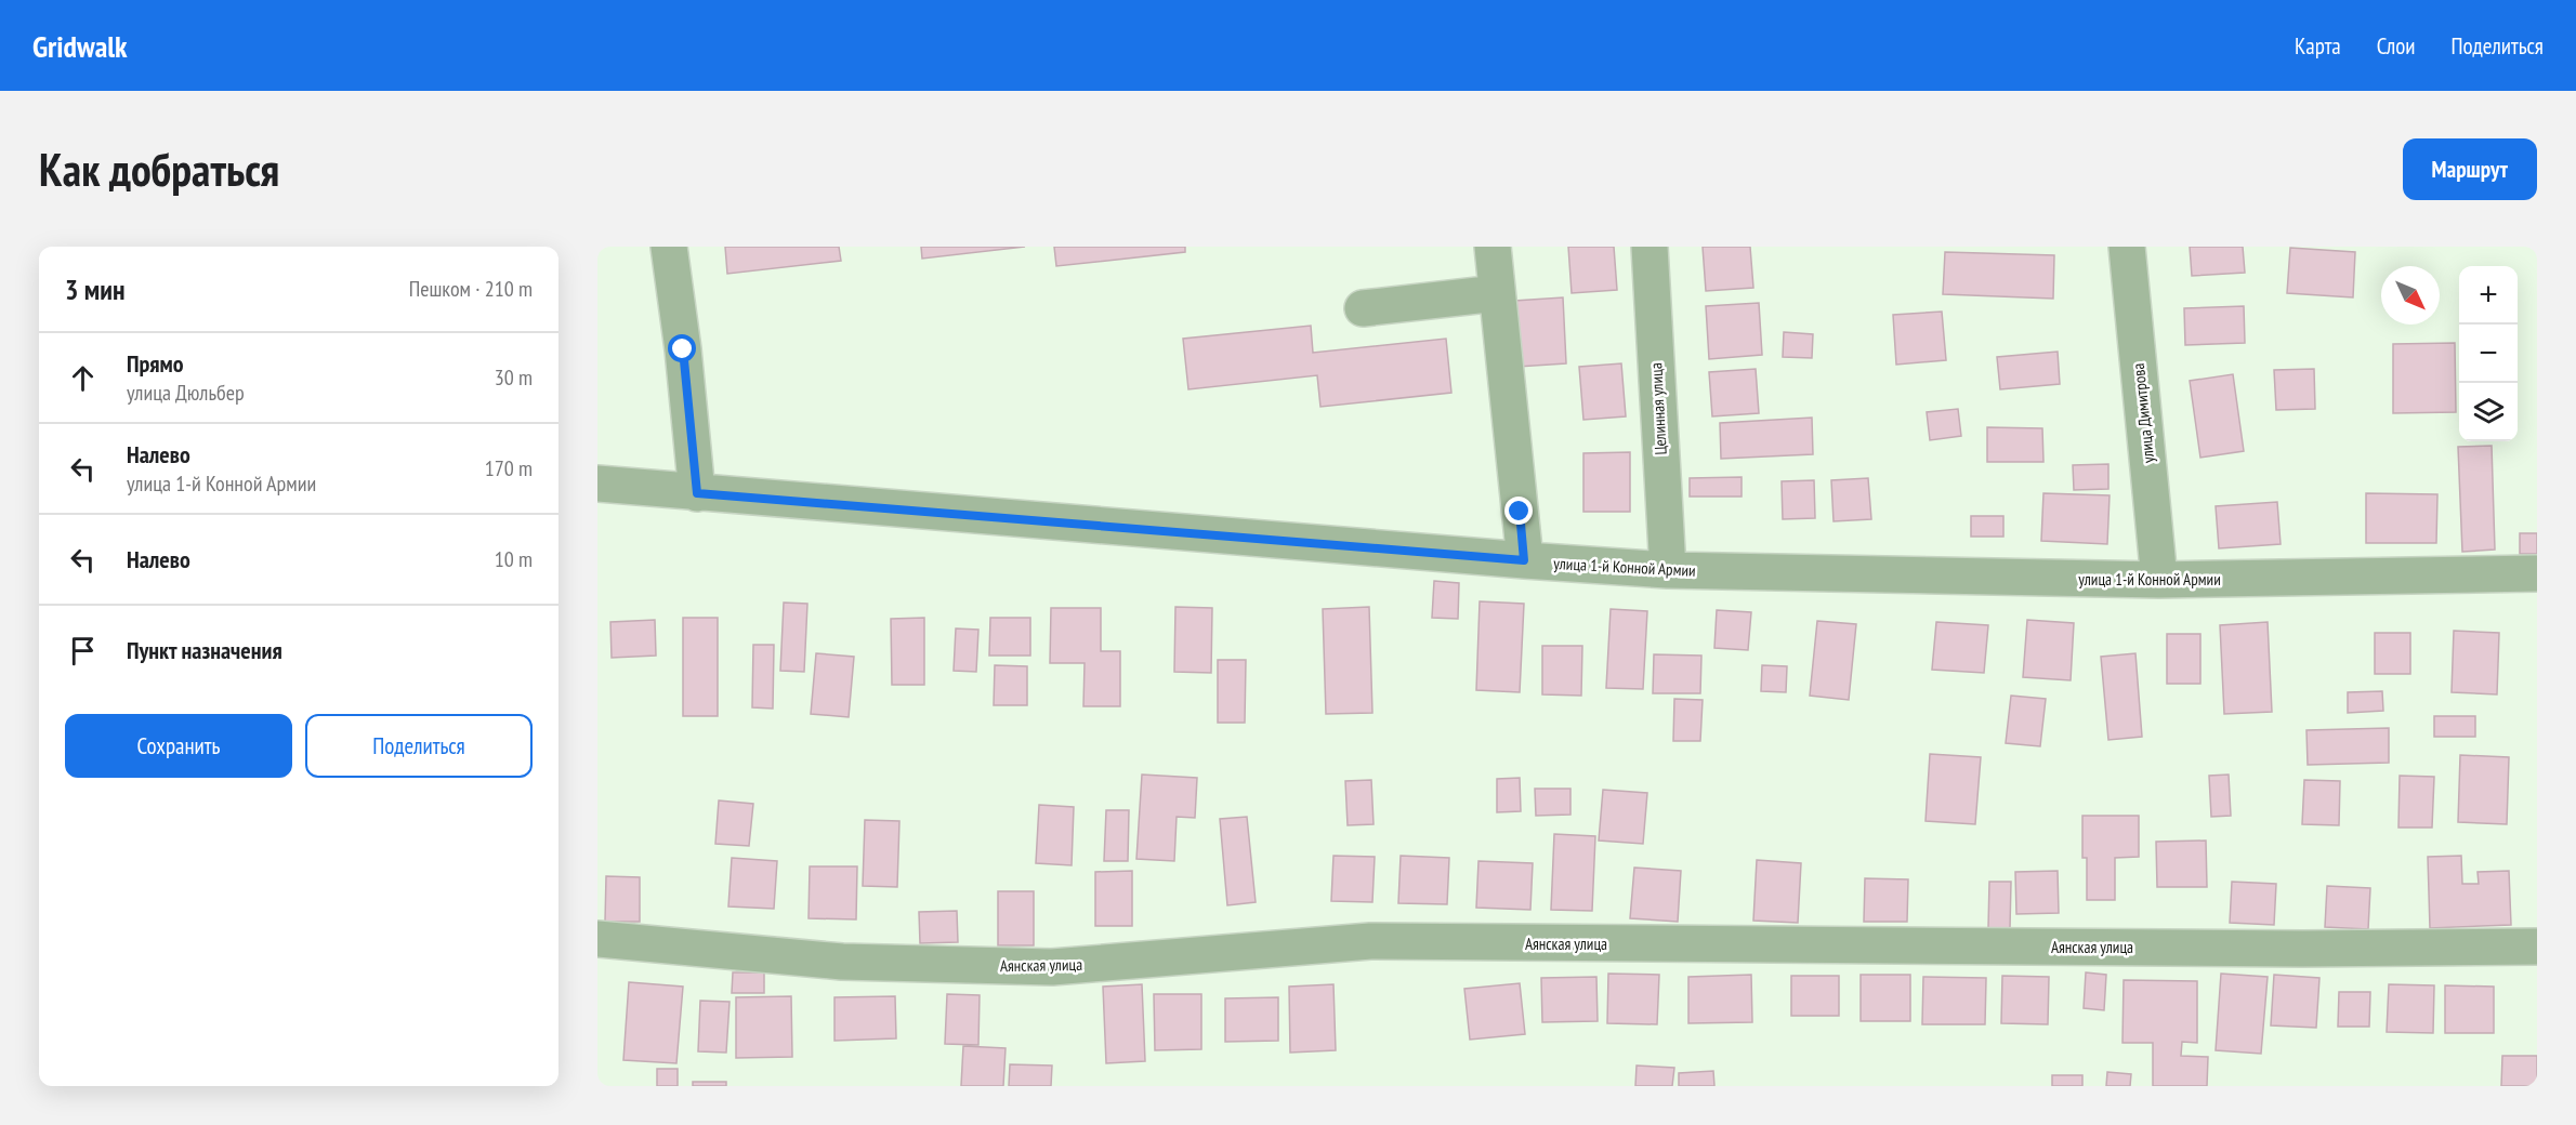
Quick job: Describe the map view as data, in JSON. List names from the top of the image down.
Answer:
{
  "streets": {
    "street": [
      "Целинная улица",
      "улица Димитрова",
      "улица 1-й Конной Армии",
      "Аянская улица"
    ]
  },
  "crossings": [
    ["Целинная улица", "улица 1-й Конной Армии"],
    ["улица Димитрова", "улица 1-й Конной Армии"]
  ],
  "north": "bottom right",
  "page": {
    "header": "Gridwalk",
    "nav": ["Карта", "Слои", "Поделиться"],
    "buttons": [
      "Маршрут",
      ["Сохранить", "Поделиться"]
    ],
    "title": "Как добраться",
    "heading": ["3 мин", "Пешком · 210 m"],
    "map_buttons": ["+", "−"],
    "list": [
      ["Прямо", "улица Дюльбер", "30 m"],
      ["Налево", "улица 1-й Конной Армии", "170 m"],
      ["Налево", "10 m"],
      "Пункт назначения"
    ]
  }
}
